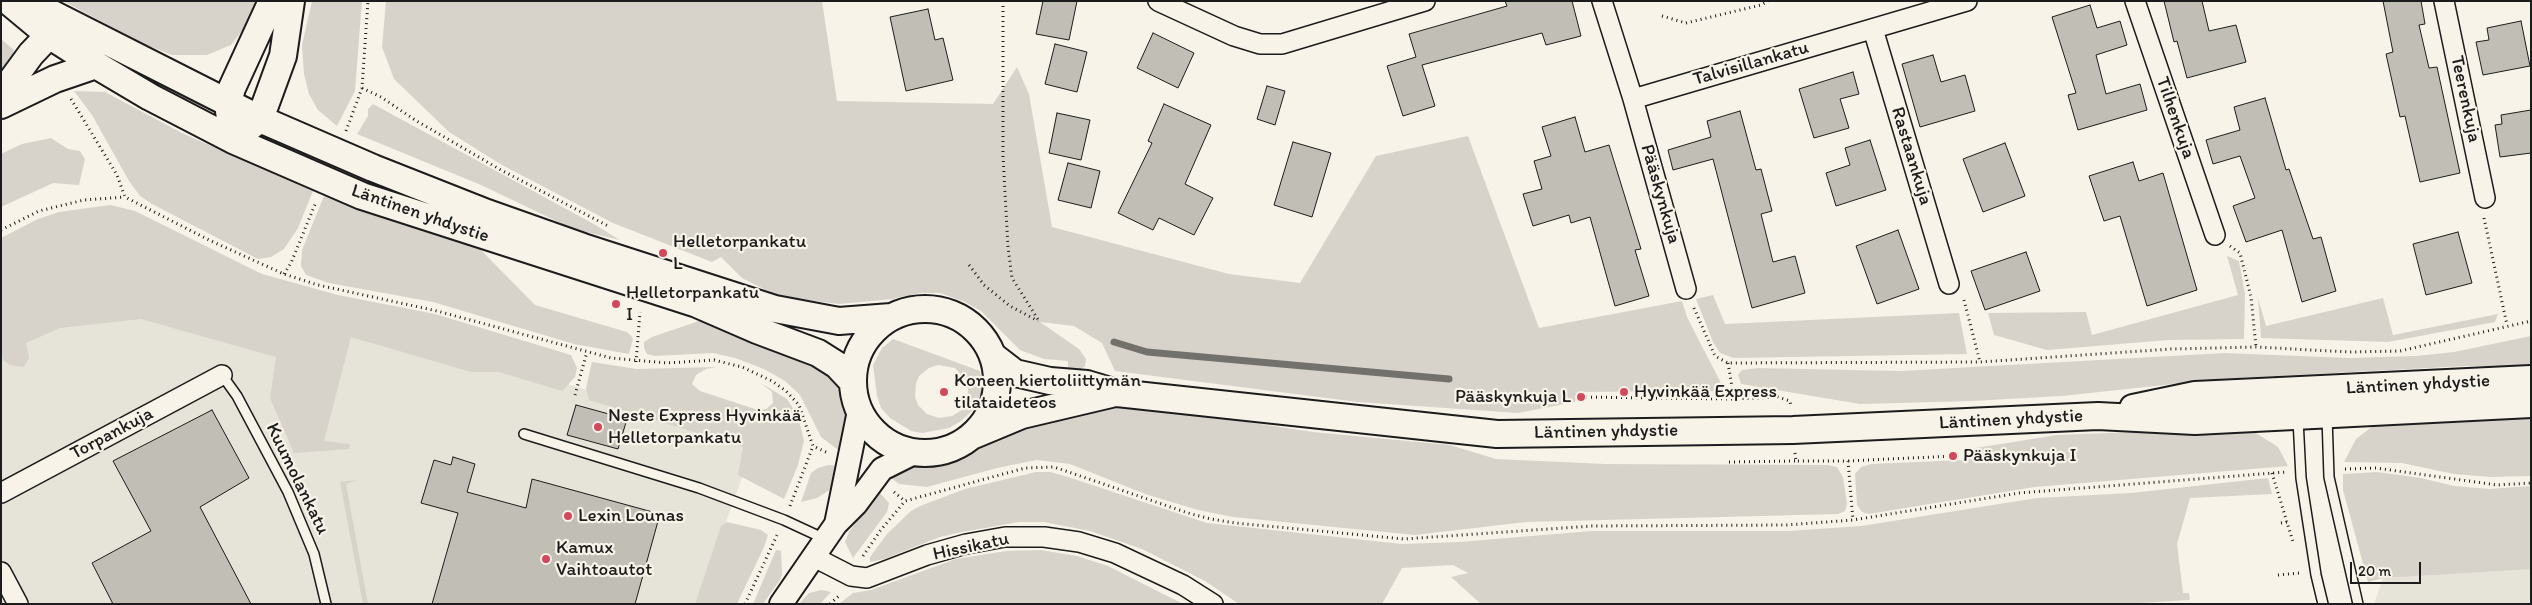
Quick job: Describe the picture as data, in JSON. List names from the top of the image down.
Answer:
{
  "streets": {
    "main road": ["Läntinen yhdystie"],
    "street": [
      "Talvisillankatu",
      "Teerenkuja",
      "Tilhenkuja",
      "Rastaankuja",
      "Pääskynkuja",
      "Torpankuja",
      "Hissikatu"
    ],
    "lane": ["Kuumolankatu"]
  },
  "crossings": [
    ["Talvisillankatu", "Rastaankuja"],
    ["Talvisillankatu", "Pääskynkuja"],
    ["Torpankuja", "Kuumolankatu"]
  ],
  "places": [
    "Helletorpankatu L",
    "Helletorpankatu I",
    "Koneen kiertoliittymän tilataideteos",
    "Hyvinkää Express",
    "Pääskynkuja L",
    "Neste Express Hyvinkää Helletorpankatu",
    "Pääskynkuja I",
    "Lexin Lounas",
    "Kamux Vaihtoautot"
  ],
  "scale_bar": "20 m"
}
